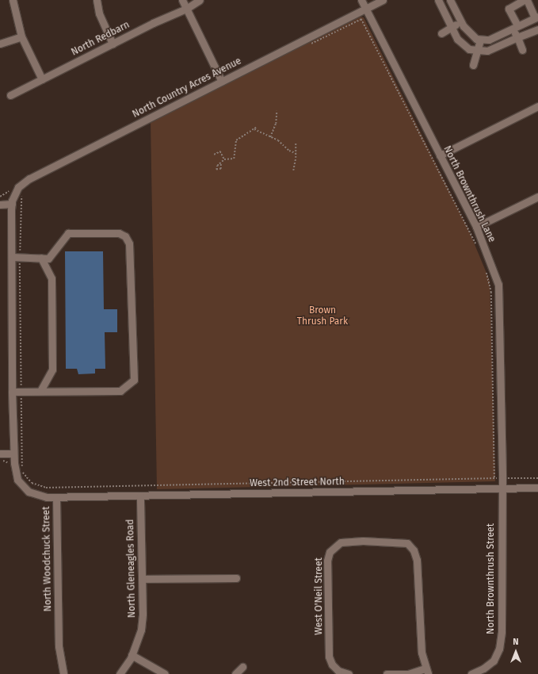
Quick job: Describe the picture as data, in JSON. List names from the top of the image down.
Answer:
{
  "streets": {
    "street": [
      "North Redbarn",
      "North Country Acres Avenue",
      "North Brownthrush Lane",
      "West 2nd Street North",
      "North Woodchuck Street",
      "North Gleneagles Road",
      "North Brownthrush Street",
      "West O'Neil Street"
    ]
  },
  "crossings": [
    ["North Country Acres Avenue", "North Brownthrush Lane"],
    ["North Country Acres Avenue", "North Woodchuck Street"],
    ["North Brownthrush Lane", "West 2nd Street North"],
    ["North Brownthrush Lane", "North Brownthrush Street"],
    ["West 2nd Street North", "North Woodchuck Street"],
    ["West 2nd Street North", "North Gleneagles Road"],
    ["West 2nd Street North", "North Brownthrush Street"]
  ],
  "parks": ["Brown Thrush Park"],
  "north": "top"
}
